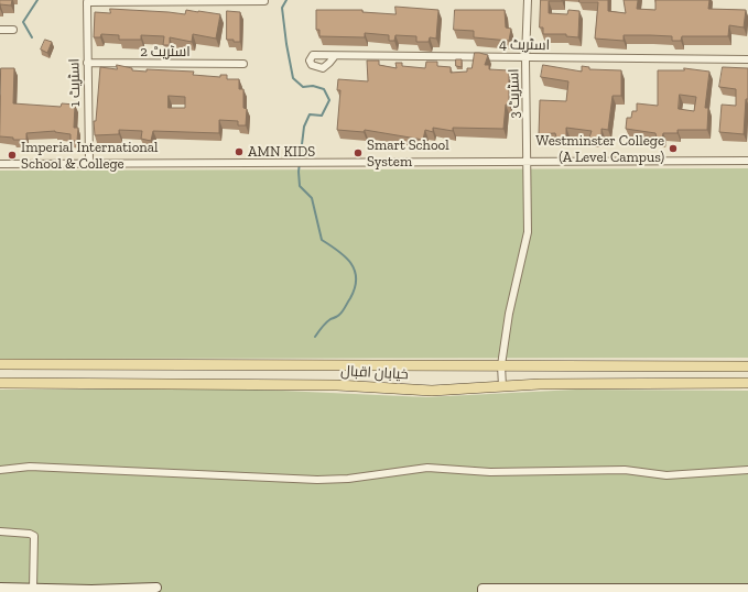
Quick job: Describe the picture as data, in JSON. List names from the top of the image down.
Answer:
{
  "streets": {
    "main road": ["خیابان اقبال"],
    "street": [
      "اسٹریٹ 4",
      "اسٹریٹ 2",
      "اسٹریٹ 1",
      "اسٹریٹ 3"
    ]
  },
  "crossings": [
    ["اسٹریٹ 4", "اسٹریٹ 3"],
    ["اسٹریٹ 2", "اسٹریٹ 1"],
    ["اسٹریٹ 3", "خیابان اقبال"]
  ],
  "places": [
    "Westminster College (A Level Campus)",
    "AMN KIDS",
    "Smart School System",
    "Imperial International School & College"
  ]
}
